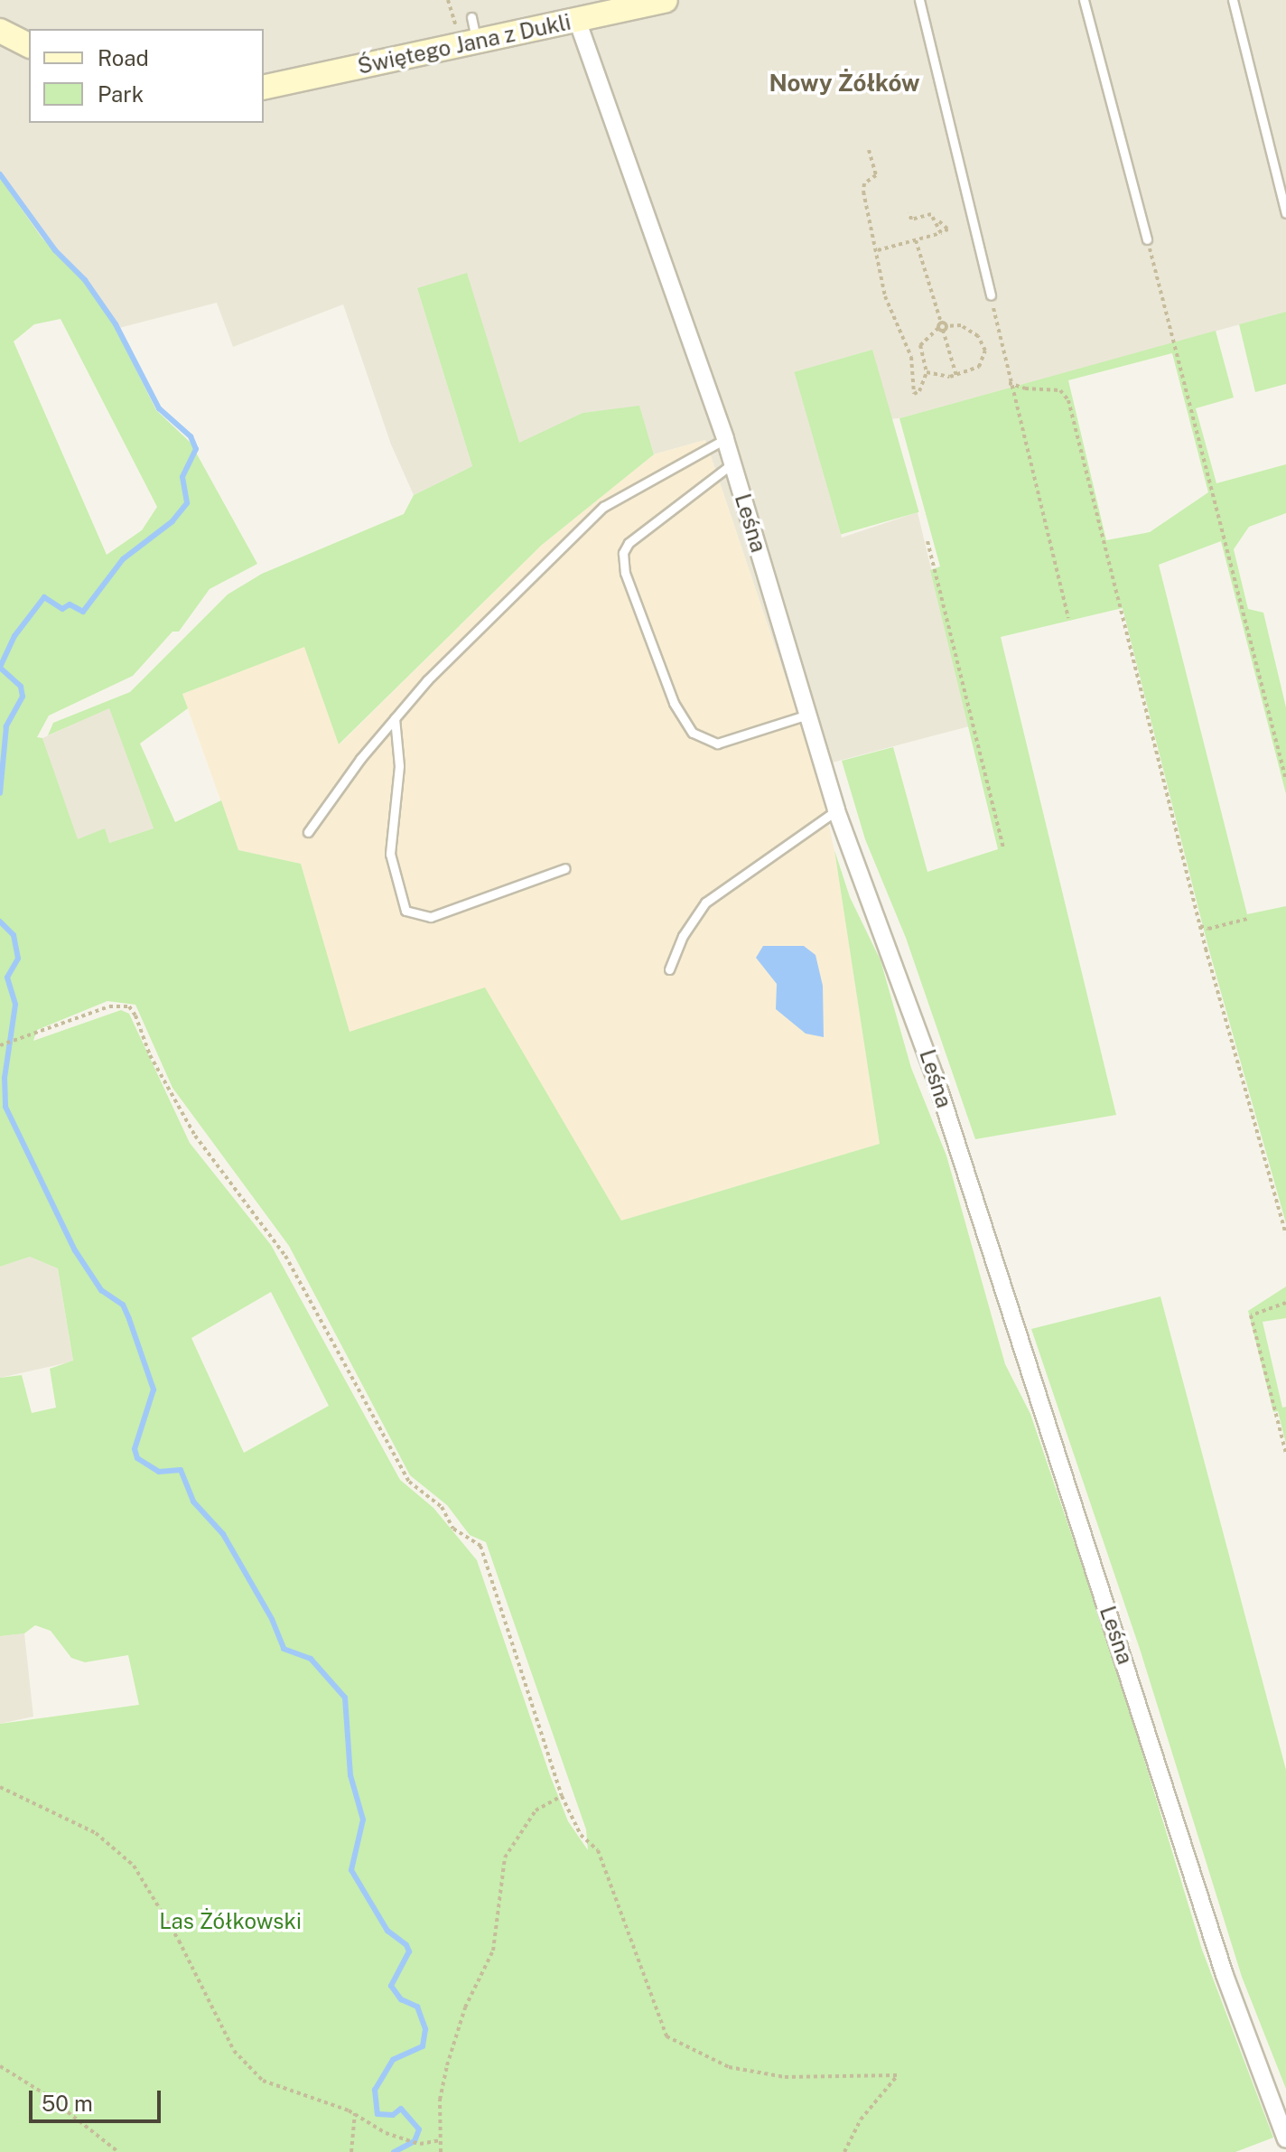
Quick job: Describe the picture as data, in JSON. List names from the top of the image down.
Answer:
{
  "streets": {
    "main road": ["Świętego Jana z Dukli"],
    "street": ["Leśna"]
  },
  "crossings": [
    ["Świętego Jana z Dukli", "Leśna"]
  ],
  "districts": ["Nowy Żółków"],
  "parks": ["Las Żółkowski"],
  "legend": ["Road", "Park"],
  "scale_bar": "50 m"
}
